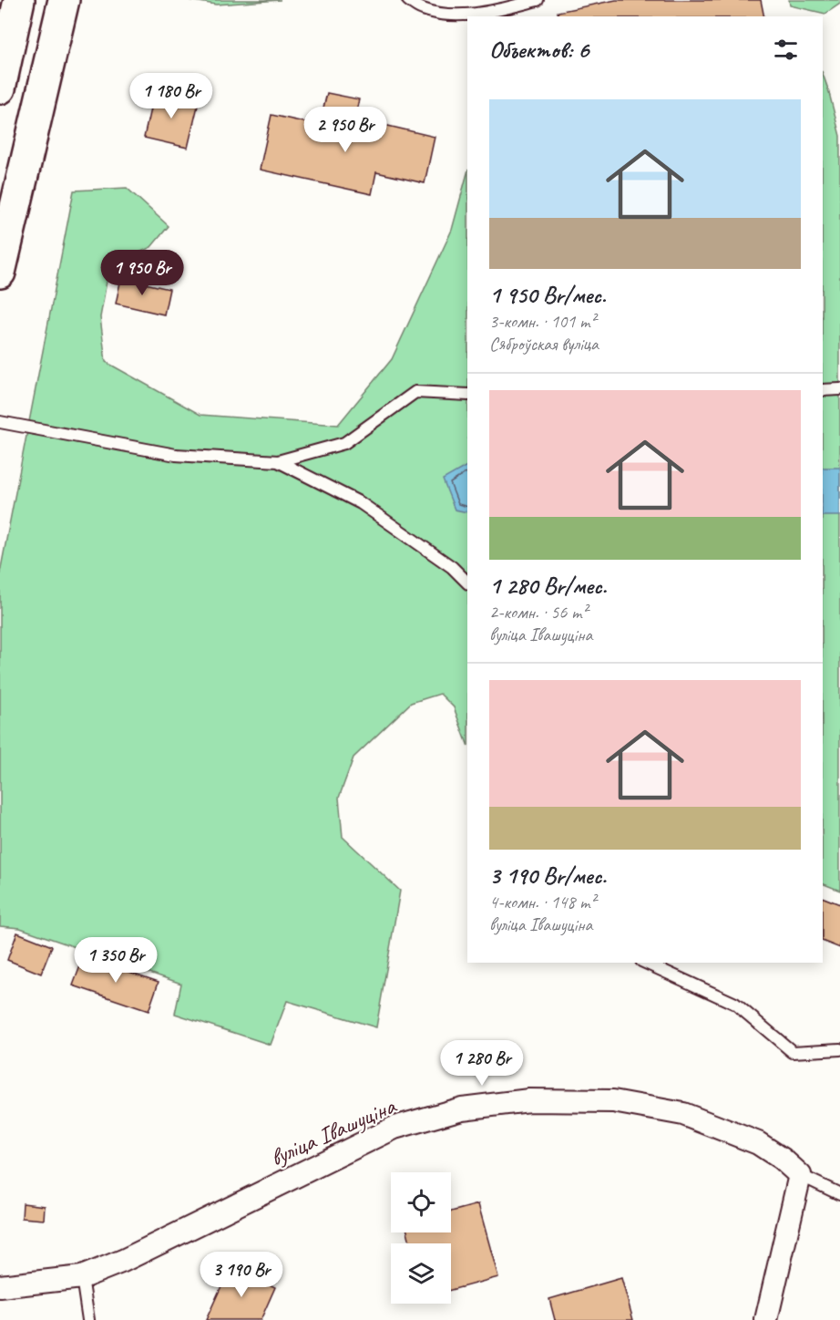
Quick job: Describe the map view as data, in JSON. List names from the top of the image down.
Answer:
{
  "streets": {
    "street": ["вуліца Івашуціна"]
  },
  "page": {
    "heading": "Объектов: 6",
    "price": [
      "1 180 Br",
      "2 950 Br",
      "1 950 Br",
      "1 350 Br",
      "1 280 Br",
      "3 190 Br"
    ],
    "list": [
      {
        "name": "1 950 Br/мес.",
        "note": "3-комн. · 101 m² · Сяброўская вуліца"
      },
      {
        "name": "1 280 Br/мес.",
        "note": "2-комн. · 56 m² · вуліца Івашуціна"
      },
      {
        "name": "3 190 Br/мес.",
        "note": "4-комн. · 148 m² · вуліца Івашуціна"
      }
    ]
  }
}
